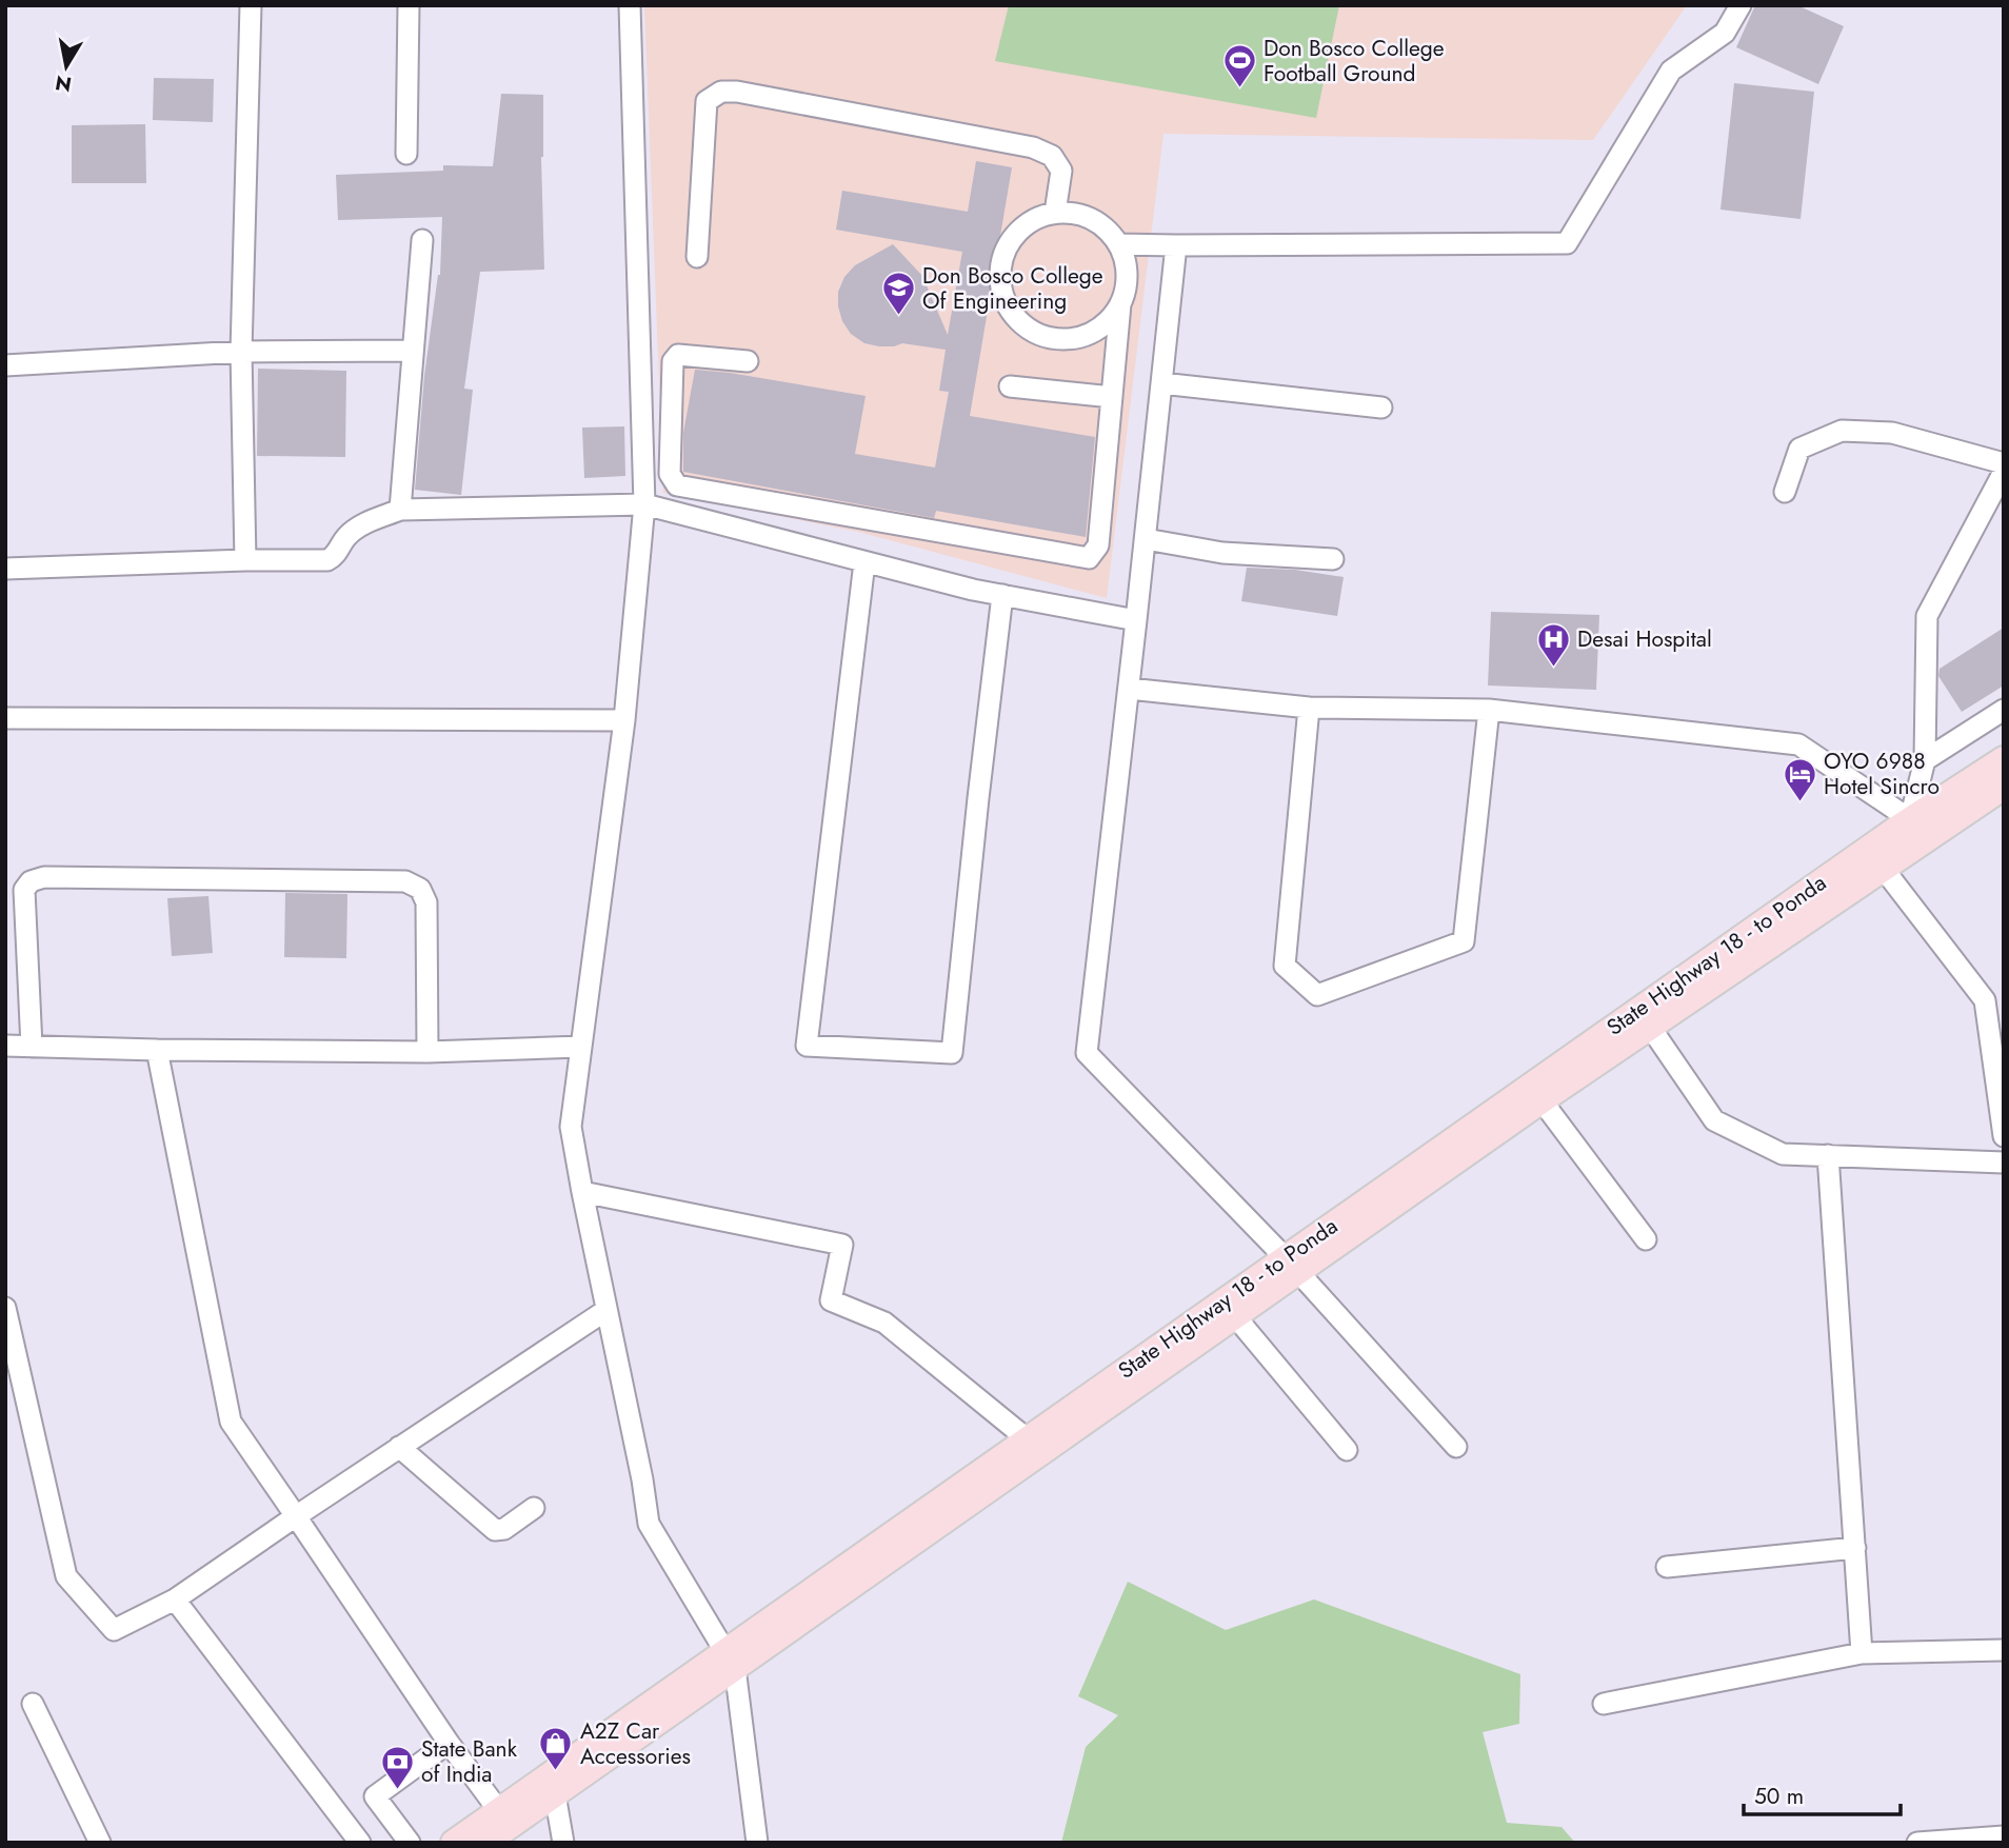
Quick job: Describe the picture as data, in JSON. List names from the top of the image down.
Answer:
{
  "streets": {
    "main road": ["State Highway 18 - to Ponda"]
  },
  "places": {
    "sports": ["Don Bosco College Football Ground"],
    "school or university": ["Don Bosco College Of Engineering"],
    "hospital": ["Desai Hospital"],
    "hotel": ["OYO 6988 Hotel Sincro"],
    "shop": ["A2Z Car Accessories"],
    "bank": ["State Bank of India"]
  },
  "scale_bar": "50 m",
  "north": "bottom"
}
